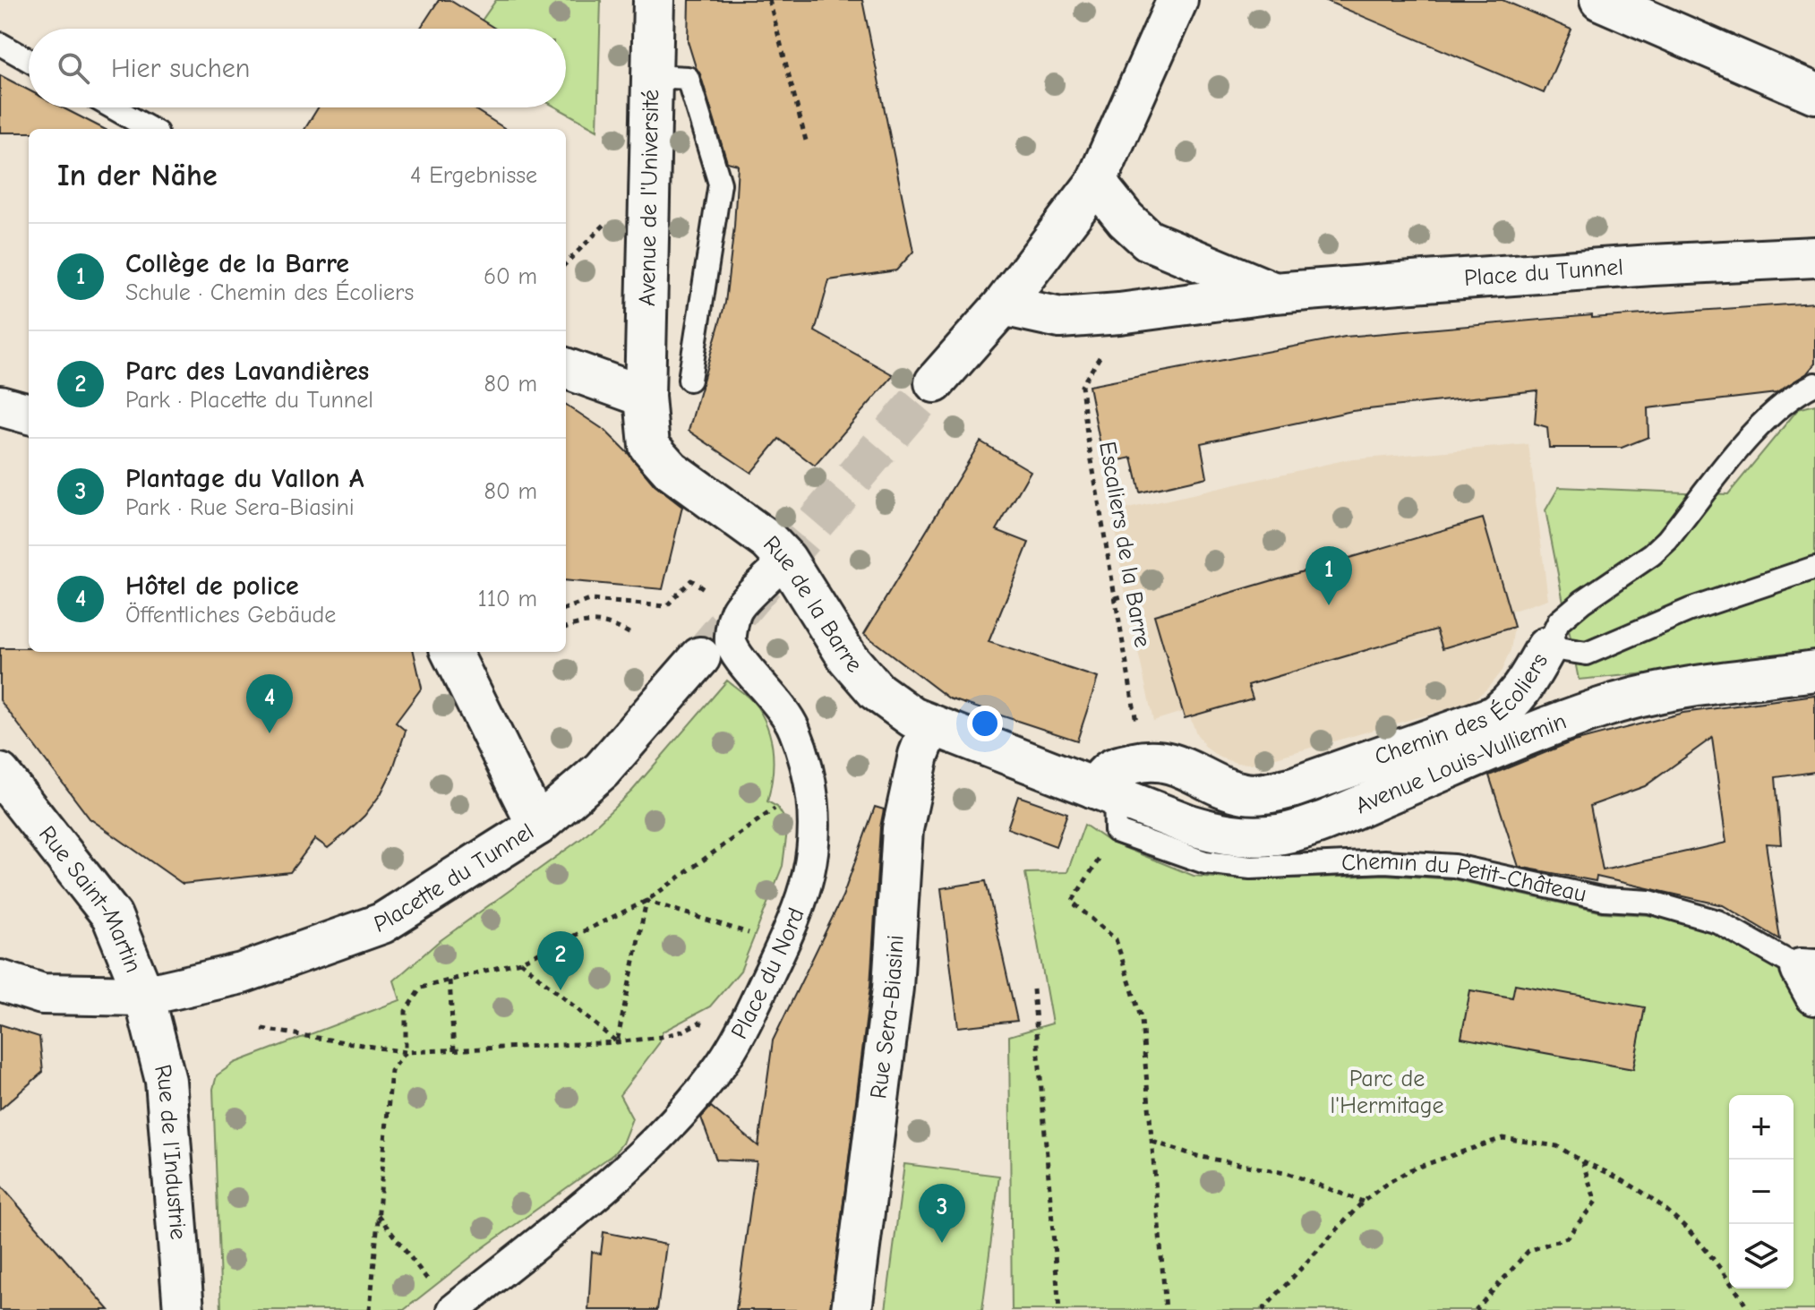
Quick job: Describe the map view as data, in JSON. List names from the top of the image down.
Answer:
{
  "streets": {
    "street": [
      "Avenue de l'Université",
      "Place du Tunnel",
      "Rue de la Barre",
      "Chemin des Écoliers",
      "Avenue Louis-Vulliemin",
      "Placette du Tunnel",
      "Rue Saint-Martin",
      "Place du Nord",
      "Rue Sera-Biasini",
      "Rue de l'Industrie"
    ],
    "lane": ["Chemin du Petit-Château"],
    "path": ["Escaliers de la Barre"]
  },
  "crossings": [
    ["Avenue de l'Université", "Rue de la Barre"],
    ["Rue de la Barre", "Chemin des Écoliers"],
    ["Rue de la Barre", "Avenue Louis-Vulliemin"],
    ["Rue de la Barre", "Chemin du Petit-Château"],
    ["Rue de la Barre", "Place du Nord"],
    ["Rue de la Barre", "Rue Sera-Biasini"],
    ["Chemin des Écoliers", "Avenue Louis-Vulliemin"],
    ["Chemin des Écoliers", "Chemin du Petit-Château"],
    ["Avenue Louis-Vulliemin", "Chemin du Petit-Château"],
    ["Placette du Tunnel", "Rue Saint-Martin"],
    ["Placette du Tunnel", "Rue de l'Industrie"],
    ["Rue Saint-Martin", "Rue de l'Industrie"]
  ],
  "parks": ["Parc de l'Hermitage"],
  "page": {
    "search": "Hier suchen",
    "heading": ["In der Nähe", "4 Ergebnisse"],
    "list": [
      {
        "mark": "1",
        "name": "Collège de la Barre",
        "note": "Schule · Chemin des Écoliers",
        "value": "60 m"
      },
      {
        "mark": "2",
        "name": "Parc des Lavandières",
        "note": "Park · Placette du Tunnel",
        "value": "80 m"
      },
      {
        "mark": "3",
        "name": "Plantage du Vallon A",
        "note": "Park · Rue Sera-Biasini",
        "value": "80 m"
      },
      {
        "mark": "4",
        "name": "Hôtel de police",
        "note": "Öffentliches Gebäude",
        "value": "110 m"
      }
    ],
    "pins": [
      "1",
      "4",
      "2",
      "3"
    ],
    "map_buttons": ["+", "−"]
  }
}
